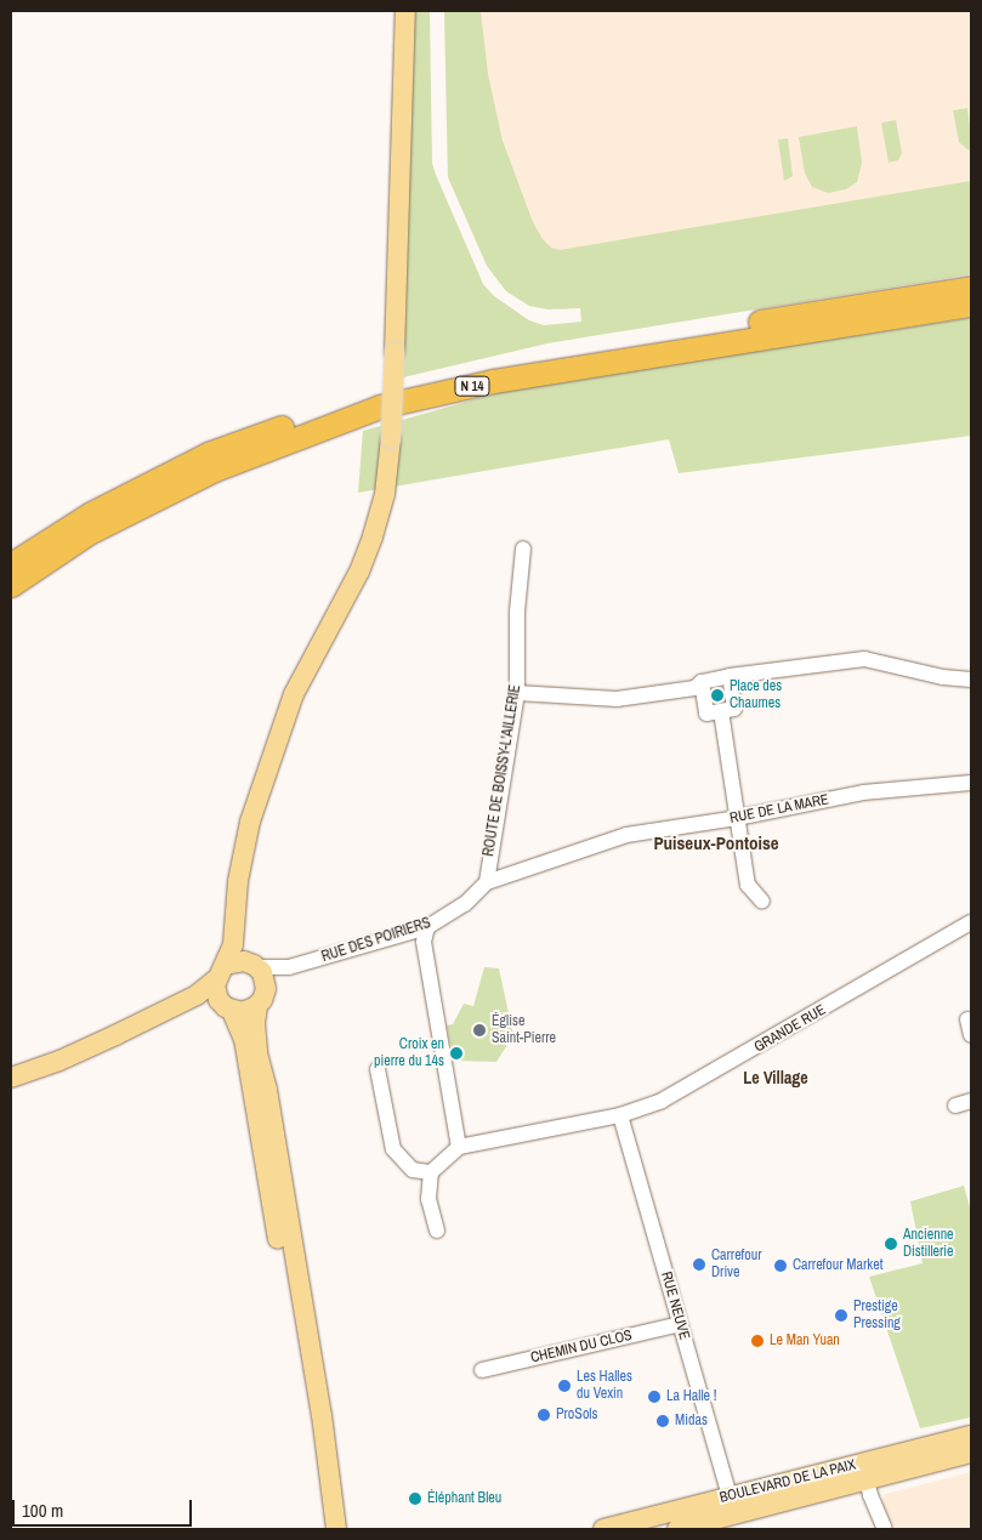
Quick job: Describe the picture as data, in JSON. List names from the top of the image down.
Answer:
{
  "streets": {
    "highway": ["N 14"],
    "main road": ["BOULEVARD DE LA PAIX"],
    "street": [
      "ROUTE DE BOISSY-L'AILLERIE",
      "RUE DE LA MARE",
      "RUE DES POIRIERS",
      "GRANDE RUE",
      "RUE NEUVE",
      "CHEMIN DU CLOS"
    ]
  },
  "crossings": [
    ["ROUTE DE BOISSY-L'AILLERIE", "RUE DE LA MARE"],
    ["ROUTE DE BOISSY-L'AILLERIE", "RUE DES POIRIERS"],
    ["RUE DE LA MARE", "RUE DES POIRIERS"],
    ["GRANDE RUE", "RUE NEUVE"],
    ["RUE NEUVE", "CHEMIN DU CLOS"],
    ["RUE NEUVE", "BOULEVARD DE LA PAIX"]
  ],
  "districts": ["Puiseux-Pontoise", "Le Village"],
  "places": [
    "Place des Chaumes",
    "Église Saint-Pierre",
    "Croix en pierre du 14s",
    "Ancienne Distillerie",
    "Carrefour Drive",
    "Carrefour Market",
    "Prestige Pressing",
    "Le Man Yuan",
    "Les Halles du Vexin",
    "La Halle !",
    "ProSols",
    "Midas",
    "Éléphant Bleu"
  ],
  "scale_bar": "100 m"
}
